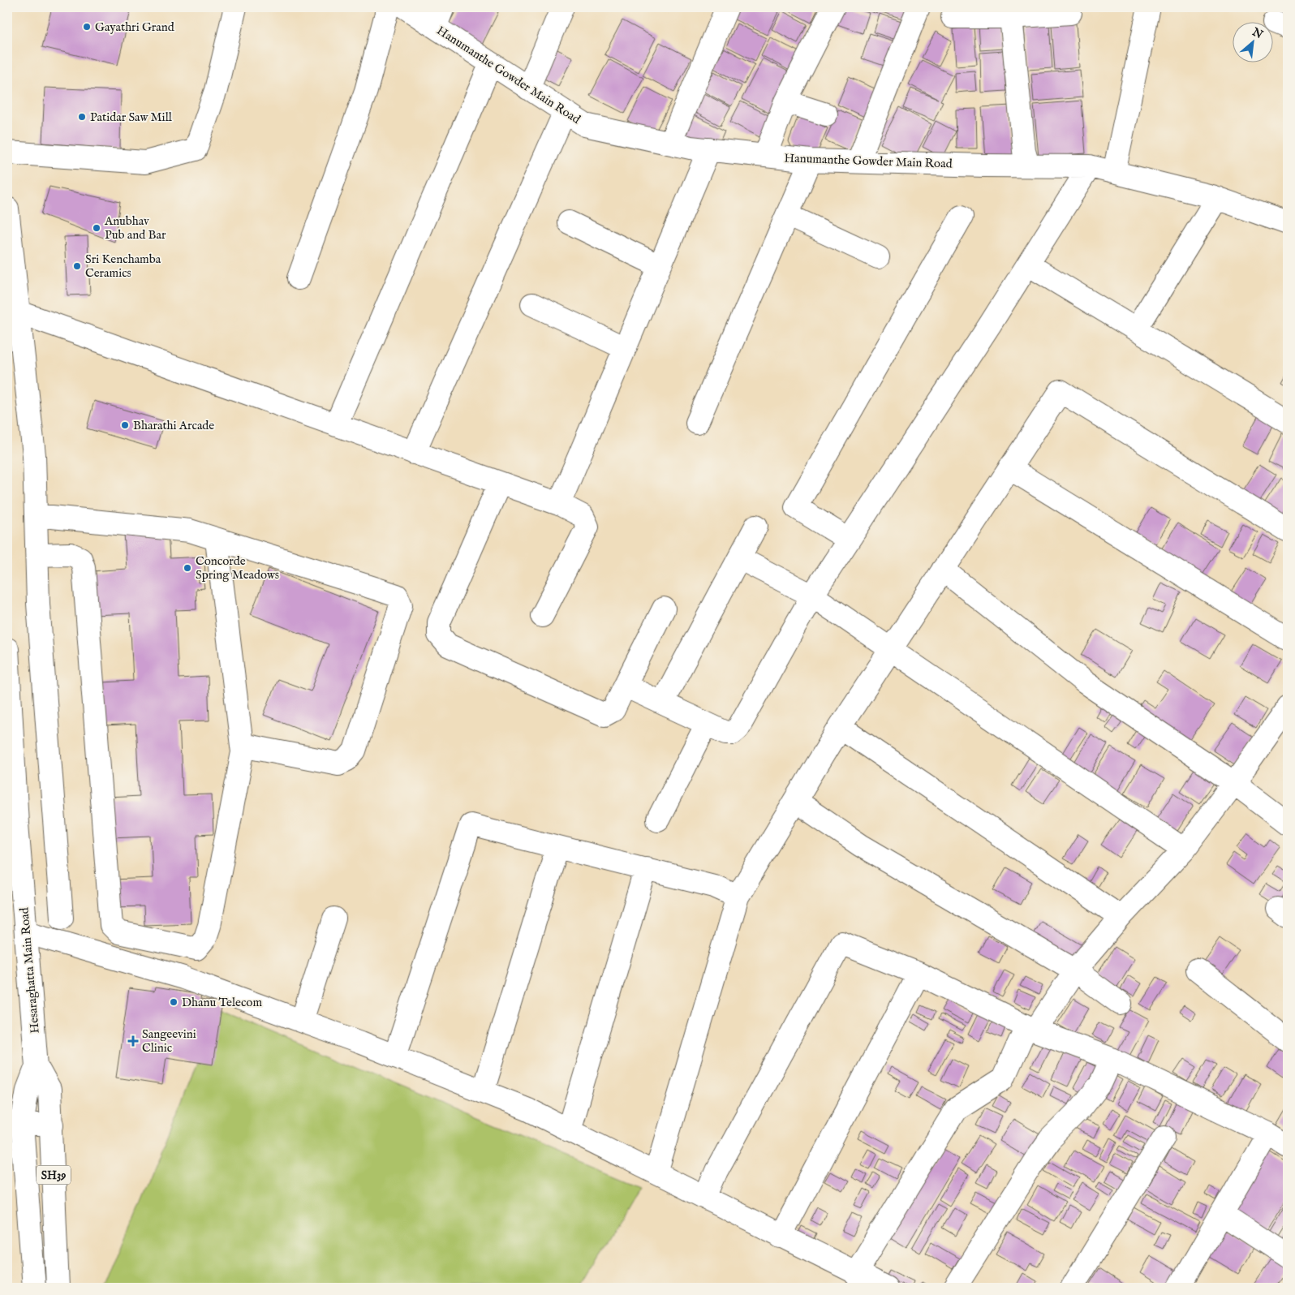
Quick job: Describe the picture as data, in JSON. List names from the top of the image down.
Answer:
{
  "streets": {
    "street": ["Hanumanthe Gowder Main Road", "Hesaraghatta Main Road", "SH39"]
  },
  "places": {
    "other": [
      "Gayathri Grand",
      "Patidar Saw Mill",
      "Anubhav Pub and Bar",
      "Sri Kenchamba Ceramics",
      "Bharathi Arcade",
      "Concorde Spring Meadows",
      "Dhanu Telecom"
    ],
    "health": ["Sangeevini Clinic"]
  },
  "north": "top right"
}
